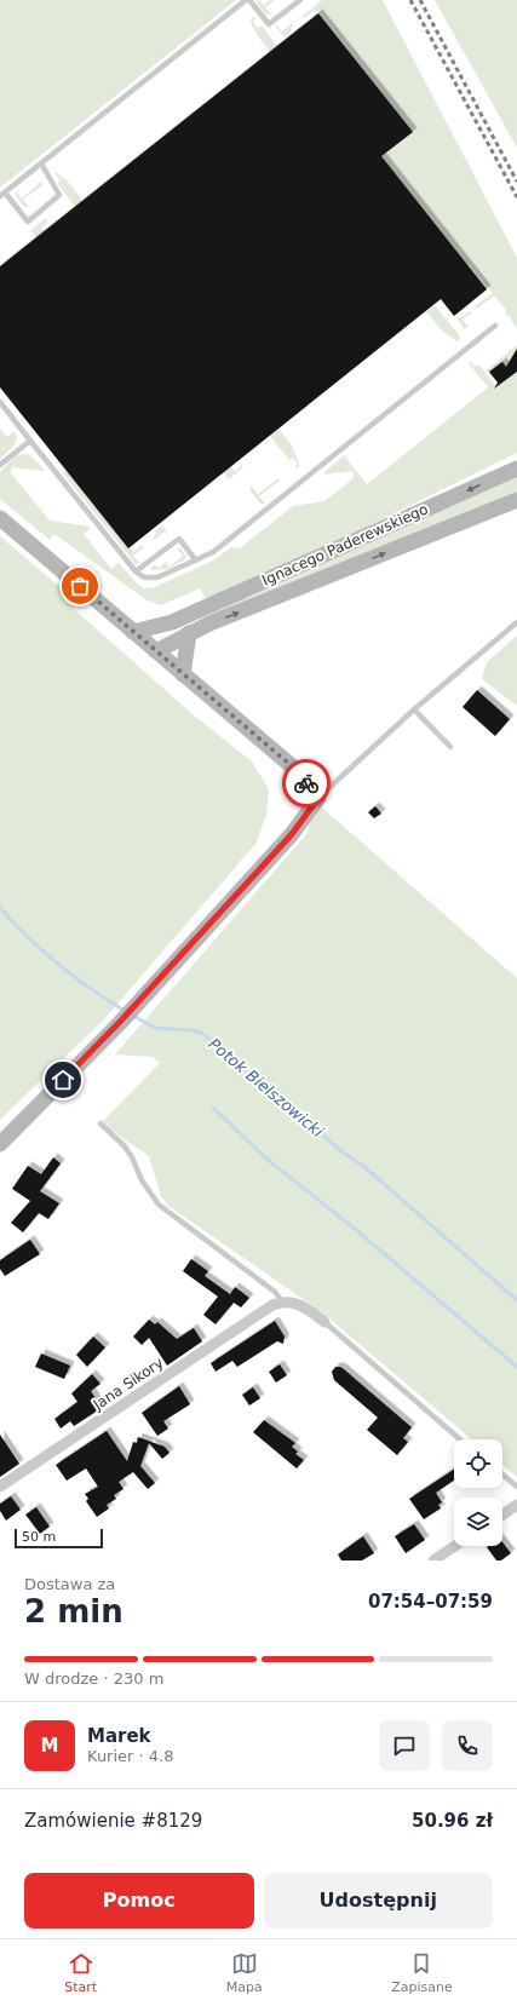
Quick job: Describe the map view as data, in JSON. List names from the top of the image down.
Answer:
{
  "streets": {
    "main road": ["Ignacego Paderewskiego"],
    "street": ["Jana Sikory"]
  },
  "water": ["Potok Bielszowicki"],
  "scale_bar": "50 m",
  "page": {
    "scale": "50 m",
    "heading": ["2 min", "Dostawa za", "07:54–07:59"],
    "panel": [
      "Marek",
      "Kurier · 4.8",
      "Zamówienie #8129",
      "50.96 zł"
    ],
    "bar": "W drodze · 230 m",
    "round": "M",
    "buttons": ["Pomoc", "Udostępnij"],
    "tabs": ["Start", "Mapa", "Zapisane"]
  }
}
